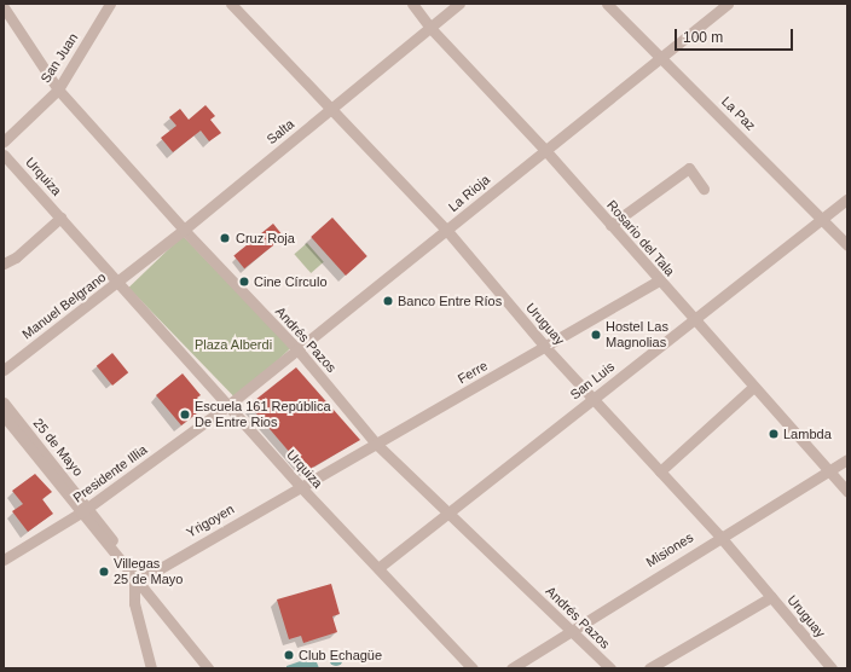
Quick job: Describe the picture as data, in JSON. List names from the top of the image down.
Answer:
{
  "streets": {
    "street": [
      "San Juan",
      "La Paz",
      "Salta",
      "Urquiza",
      "La Rioja",
      "Rosario del Tala",
      "Manuel Belgrano",
      "Uruguay",
      "Andrés Pazos",
      "Ferre",
      "San Luis",
      "25 de Mayo",
      "Presidente Illia",
      "Yrigoyen",
      "Misiones"
    ]
  },
  "crossings": [
    ["San Juan", "Andrés Pazos"],
    ["La Paz", "La Rioja"],
    ["La Paz", "San Luis"],
    ["Salta", "Urquiza"],
    ["Salta", "Rosario del Tala"],
    ["Salta", "Manuel Belgrano"],
    ["Salta", "Uruguay"],
    ["Salta", "Andrés Pazos"],
    ["Urquiza", "La Rioja"],
    ["Urquiza", "Manuel Belgrano"],
    ["Urquiza", "Ferre"],
    ["Urquiza", "San Luis"],
    ["Urquiza", "Presidente Illia"],
    ["Urquiza", "Yrigoyen"],
    ["La Rioja", "Rosario del Tala"],
    ["La Rioja", "Uruguay"],
    ["La Rioja", "Andrés Pazos"],
    ["La Rioja", "Presidente Illia"],
    ["Rosario del Tala", "Ferre"],
    ["Rosario del Tala", "San Luis"],
    ["Rosario del Tala", "Misiones"],
    ["Uruguay", "Ferre"],
    ["Uruguay", "San Luis"],
    ["Uruguay", "Misiones"],
    ["Andrés Pazos", "Ferre"],
    ["Andrés Pazos", "San Luis"],
    ["Andrés Pazos", "Misiones"],
    ["Ferre", "Yrigoyen"],
    ["25 de Mayo", "Presidente Illia"],
    ["25 de Mayo", "Yrigoyen"]
  ],
  "parks": ["Plaza Alberdi"],
  "places": [
    "Cruz Roja",
    "Cine Círculo",
    "Banco Entre Ríos",
    "Hostel Las Magnolias",
    "Escuela 161 República De Entre Rios",
    "Lambda",
    "Villegas 25 de Mayo",
    "Club Echagüe"
  ],
  "scale_bar": "100 m"
}
